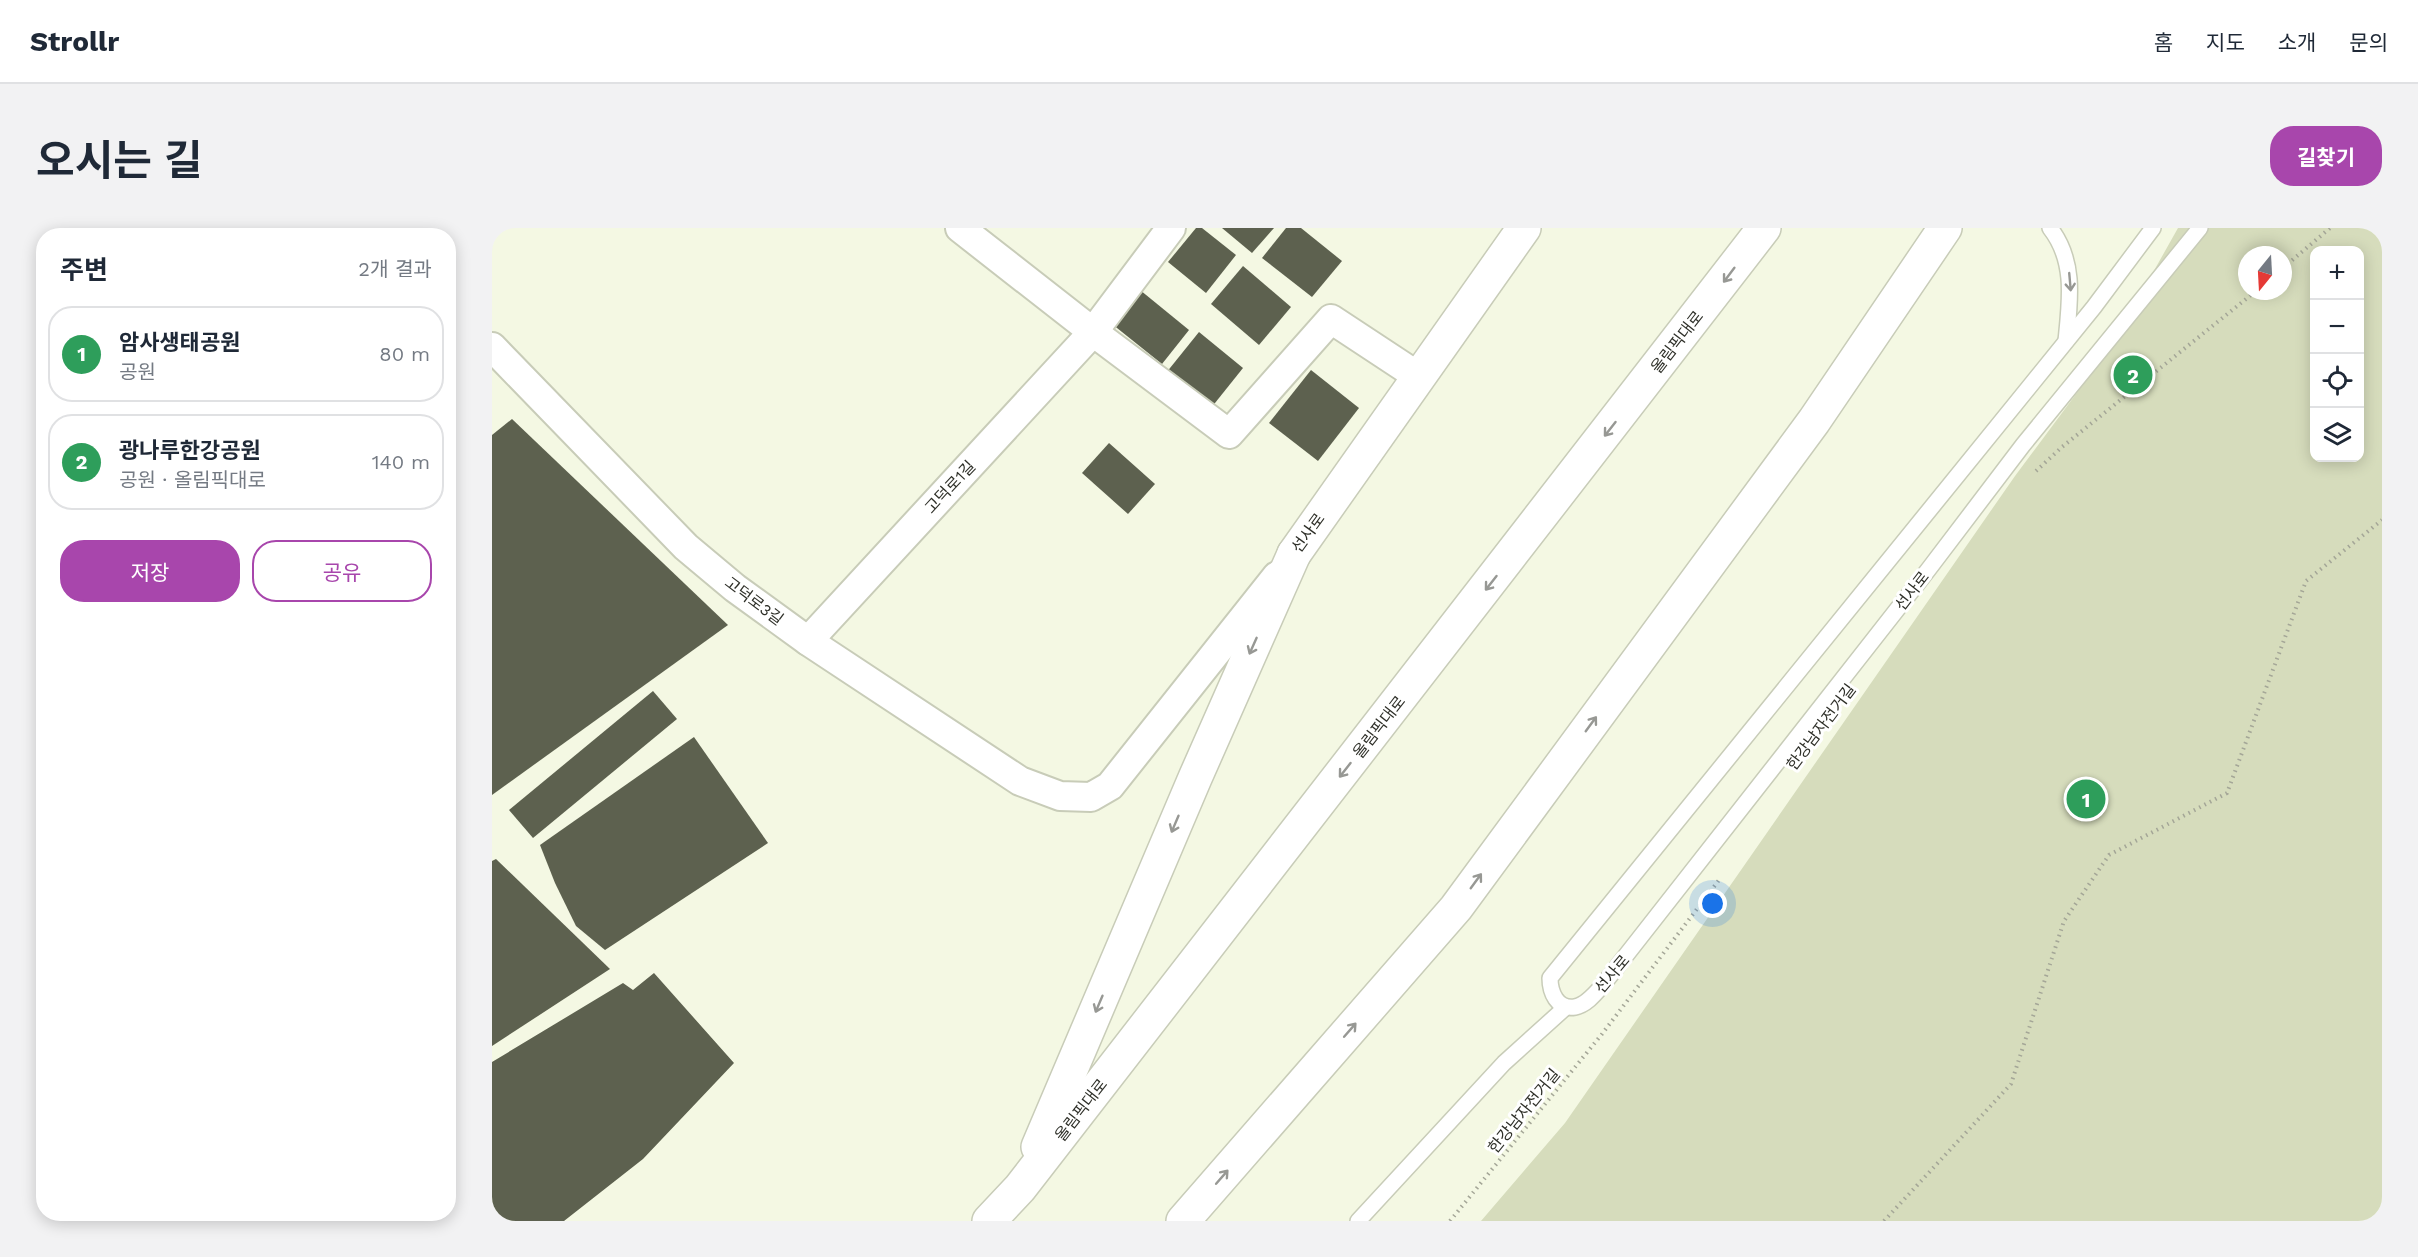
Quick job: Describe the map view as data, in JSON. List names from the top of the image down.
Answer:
{
  "streets": {
    "main road": ["올림픽대로", "선사로"],
    "street": ["고덕로1길", "고덕로3길"],
    "path": ["한강남자전거길"]
  },
  "crossings": [
    ["고덕로1길", "고덕로3길"],
    ["선사로", "고덕로3길"]
  ],
  "north": "bottom",
  "page": {
    "header": "Strollr",
    "nav": [
      "홈",
      "지도",
      "소개",
      "문의"
    ],
    "title": "오시는 길",
    "buttons": [
      "길찾기",
      ["저장", "공유"]
    ],
    "heading": ["주변", "2개 결과"],
    "map_buttons": ["+", "−"],
    "list": [
      {
        "mark": "1",
        "name": "암사생태공원",
        "note": "공원",
        "value": "80 m"
      },
      {
        "mark": "2",
        "name": "광나루한강공원",
        "note": "공원 · 올림픽대로",
        "value": "140 m"
      }
    ],
    "pins": ["2", "1"]
  }
}
